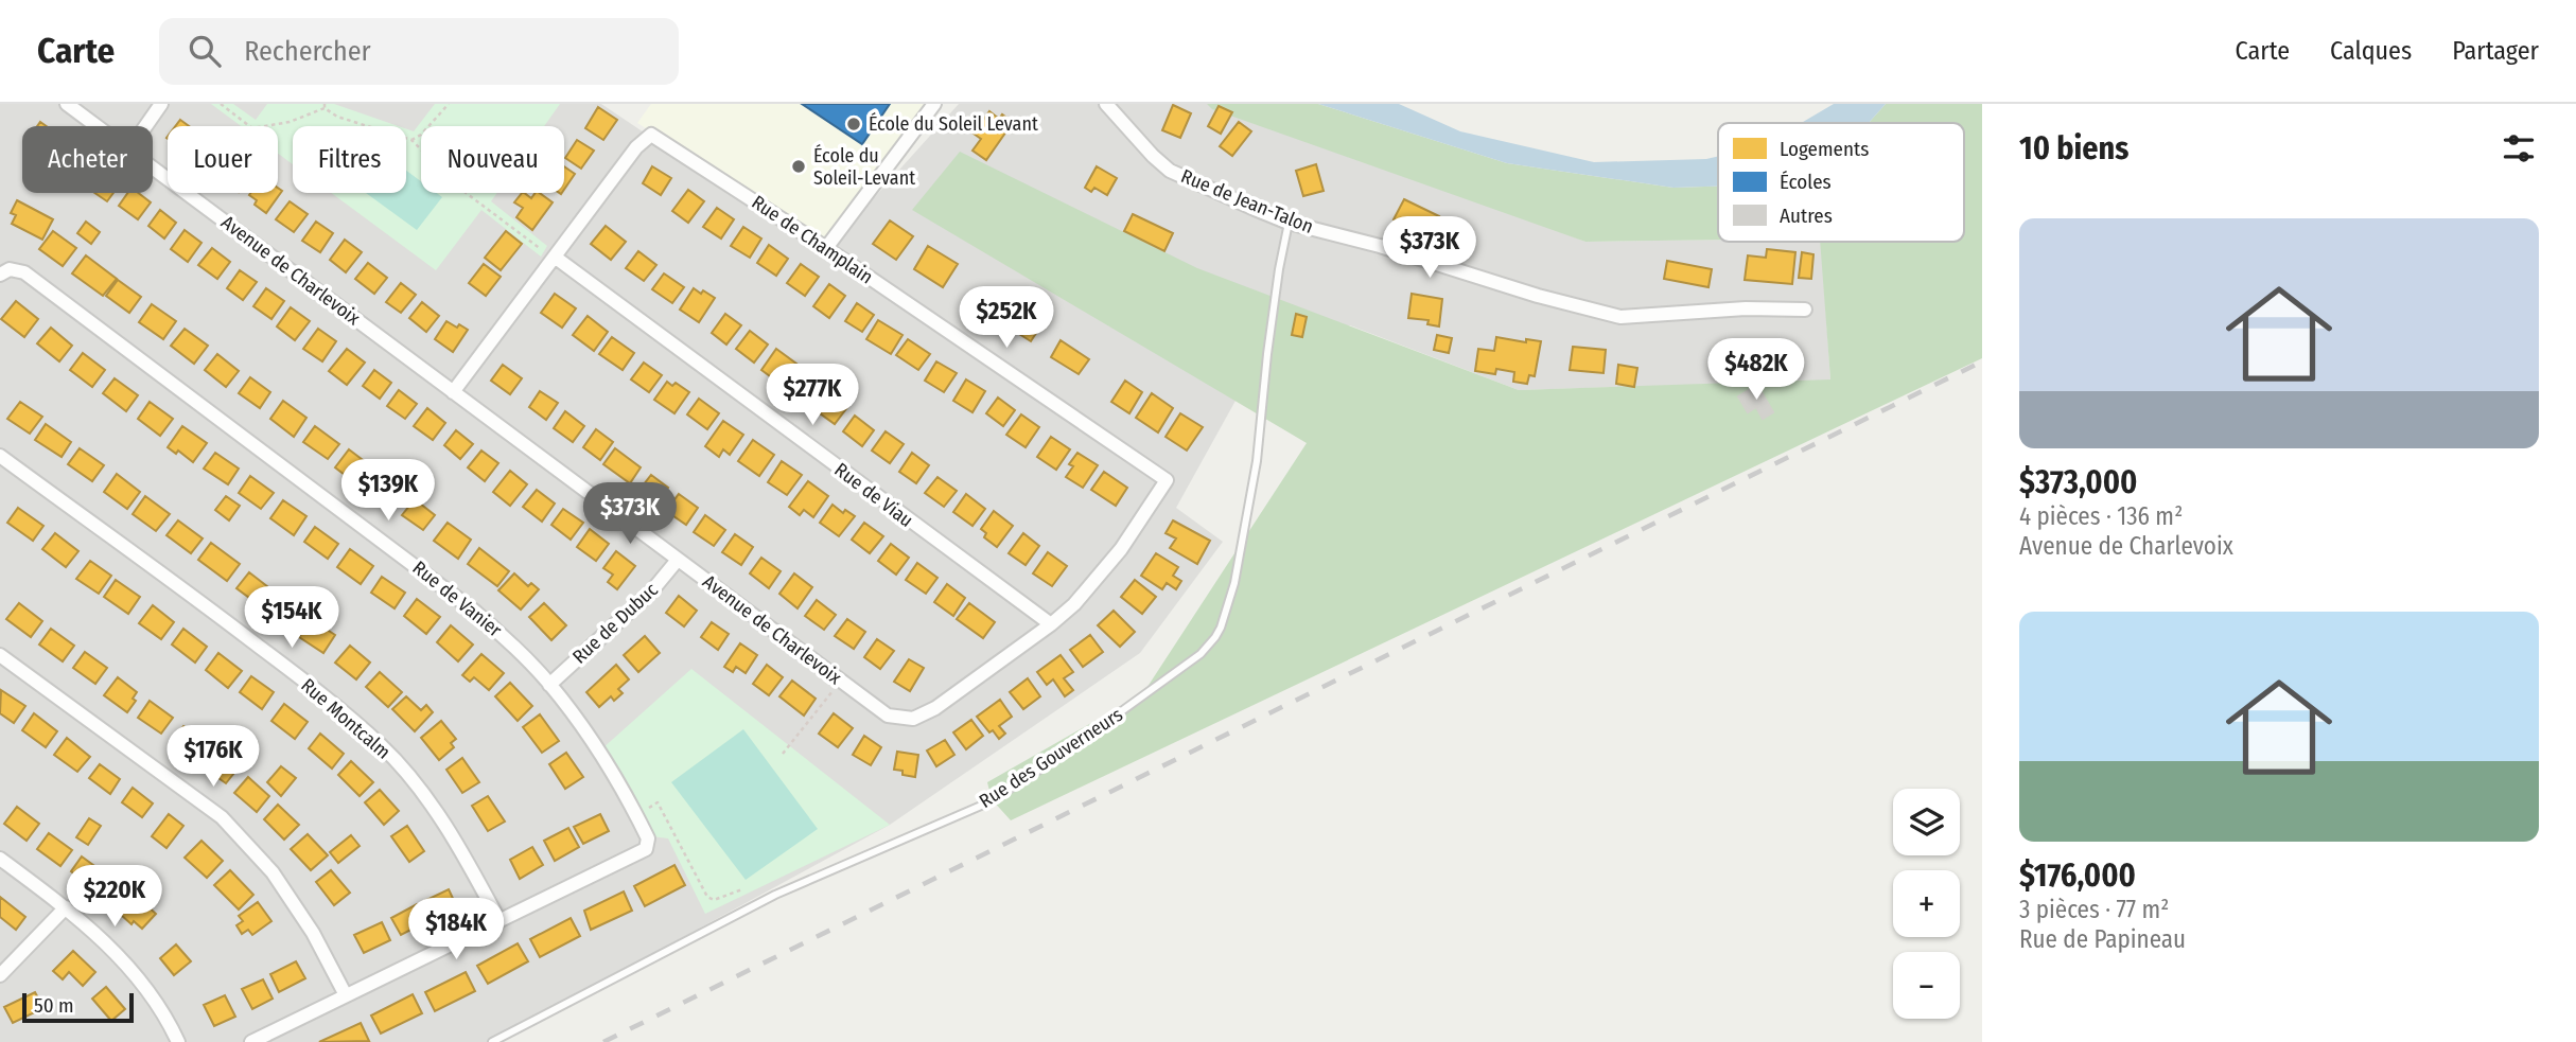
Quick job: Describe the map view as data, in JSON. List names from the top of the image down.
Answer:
{
  "streets": {
    "street": [
      "Rue de Jean-Talon",
      "Rue de Champlain",
      "Avenue de Charlevoix",
      "Rue de Viau",
      "Rue de Vanier",
      "Rue de Dubuc",
      "Rue Montcalm"
    ],
    "lane": ["Rue des Gouverneurs"]
  },
  "crossings": [
    ["Rue de Jean-Talon", "Rue des Gouverneurs"],
    ["Rue de Champlain", "Avenue de Charlevoix"],
    ["Rue de Champlain", "Rue de Viau"],
    ["Avenue de Charlevoix", "Rue de Viau"],
    ["Avenue de Charlevoix", "Rue de Dubuc"],
    ["Rue de Vanier", "Rue de Dubuc"],
    ["Rue de Vanier", "Rue Montcalm"]
  ],
  "places": ["École du Soleil Levant", "École du Soleil-Levant"],
  "legend": ["Logements", "Écoles", "Autres"],
  "scale_bar": "50 m",
  "page": {
    "header": "Carte",
    "search": "Rechercher",
    "nav": ["Carte", "Calques", "Partager"],
    "heading": "10 biens",
    "chip": [
      "Acheter",
      "Louer",
      "Filtres",
      "Nouveau"
    ],
    "list": [
      {
        "name": "$373,000",
        "note": "4 pièces · 136 m² · Avenue de Charlevoix"
      },
      {
        "name": "$176,000",
        "note": "3 pièces · 77 m² · Rue de Papineau"
      }
    ],
    "price": [
      "$373K",
      "$252K",
      "$482K",
      "$277K",
      "$139K",
      "$373K",
      "$154K",
      "$176K",
      "$220K",
      "$184K"
    ],
    "map_buttons": ["+", "−"],
    "scale": "50 m"
  }
}
